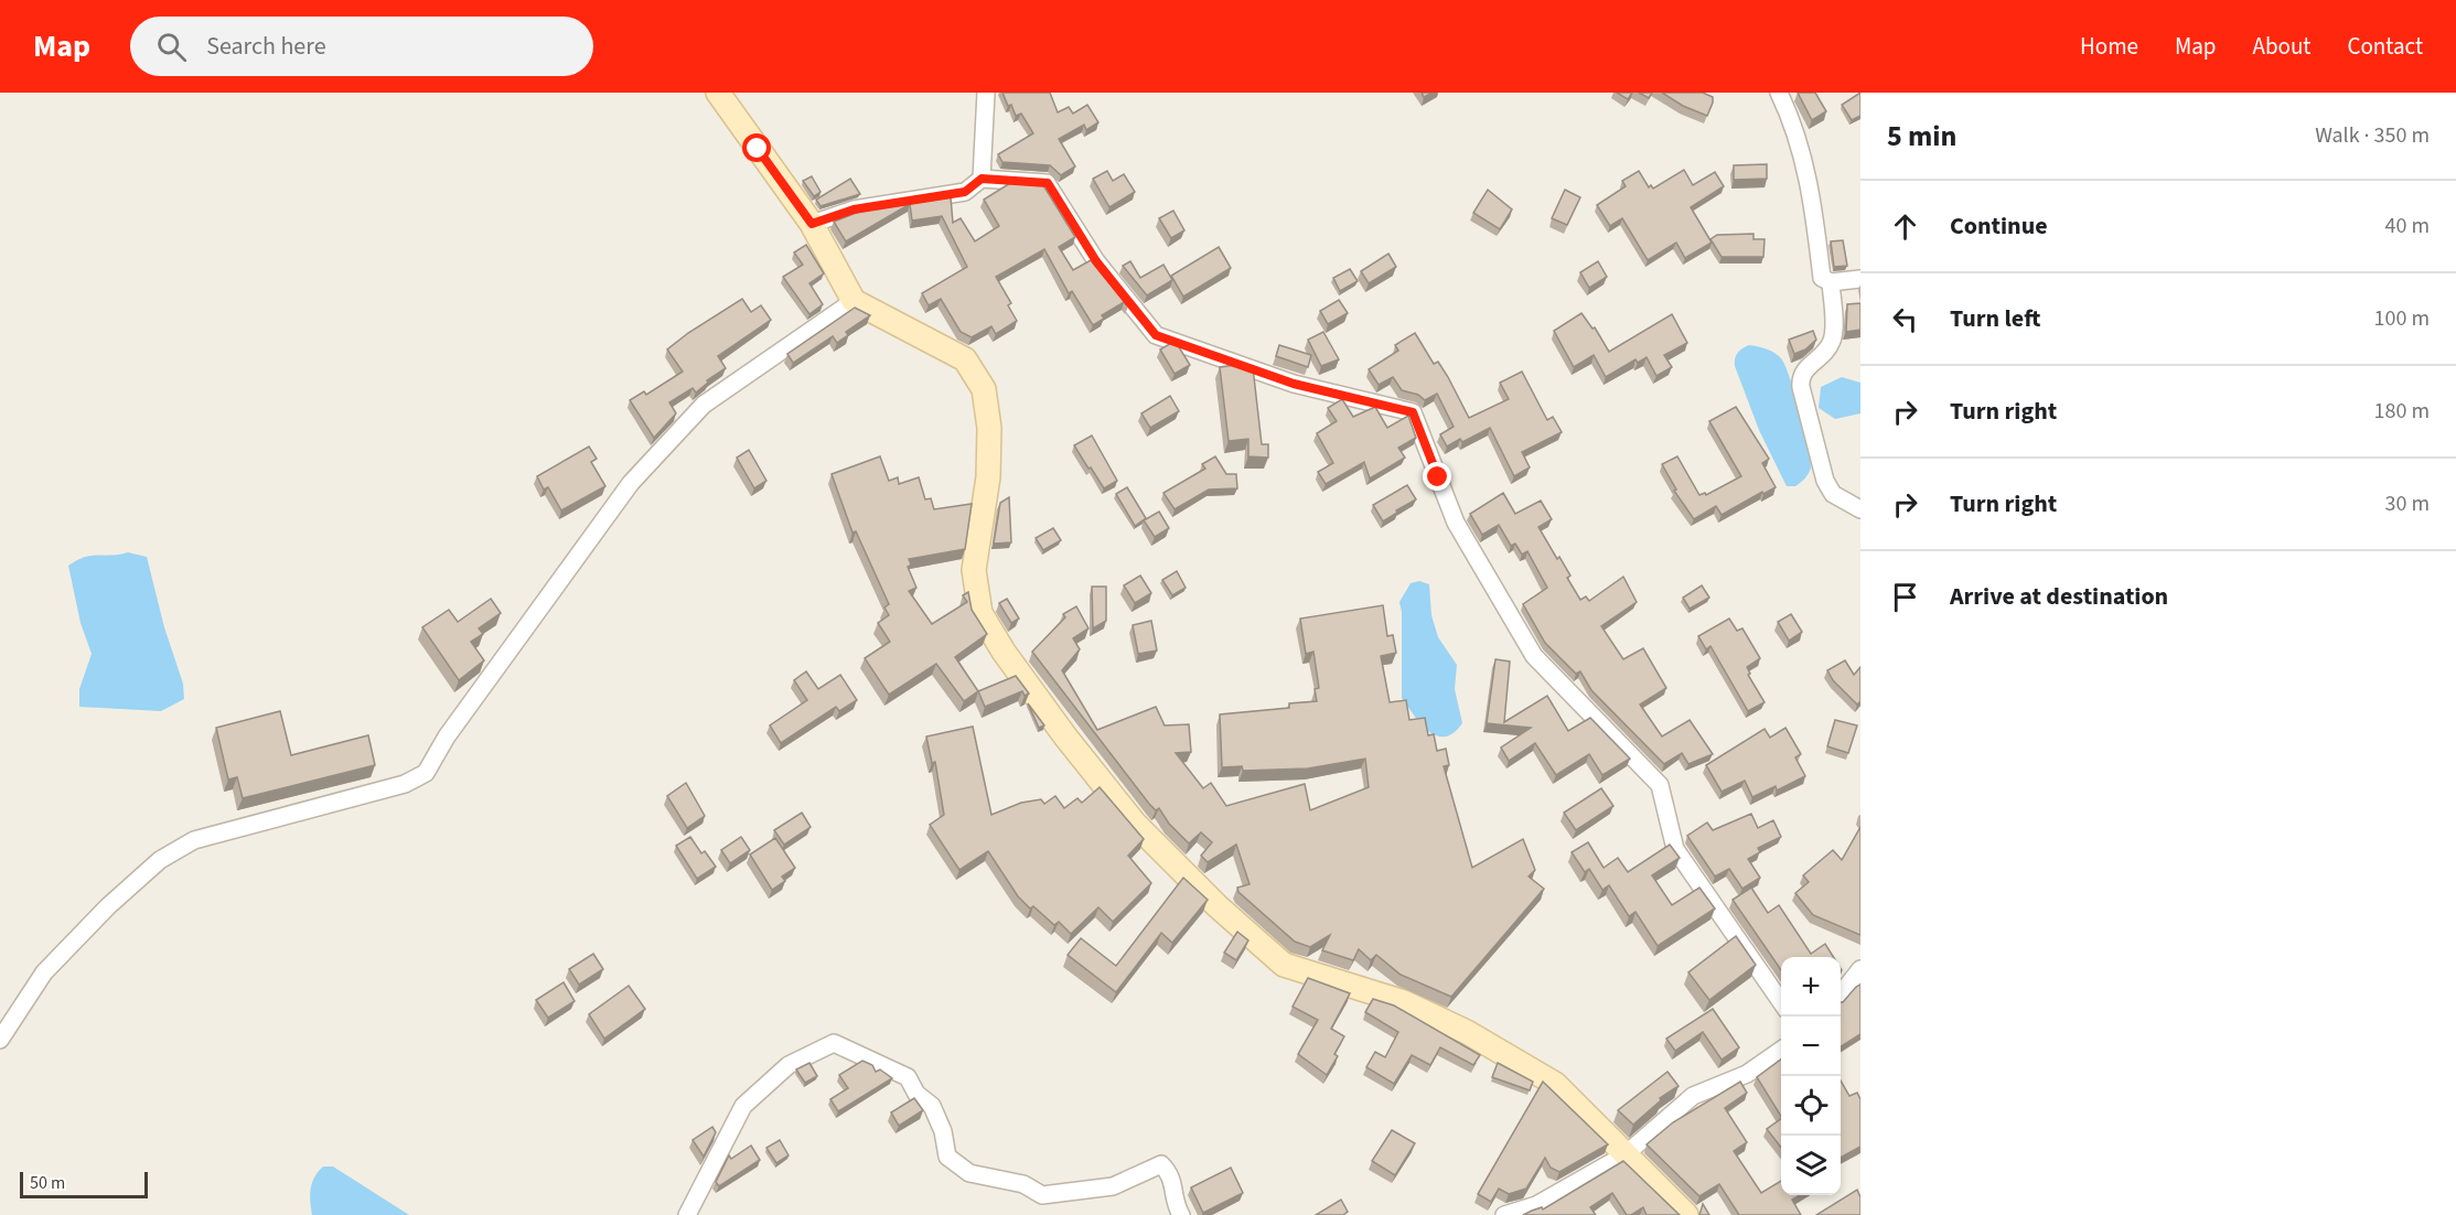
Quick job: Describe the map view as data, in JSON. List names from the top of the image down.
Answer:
{
  "scale_bar": "50 m",
  "page": {
    "header": "Map",
    "search": "Search here",
    "nav": [
      "Home",
      "Map",
      "About",
      "Contact"
    ],
    "heading": ["5 min", "Walk · 350 m"],
    "list": [
      ["Continue", "40 m"],
      ["Turn left", "100 m"],
      ["Turn right", "180 m"],
      ["Turn right", "30 m"],
      "Arrive at destination"
    ],
    "map_buttons": ["+", "−"],
    "scale": "50 m"
  }
}
